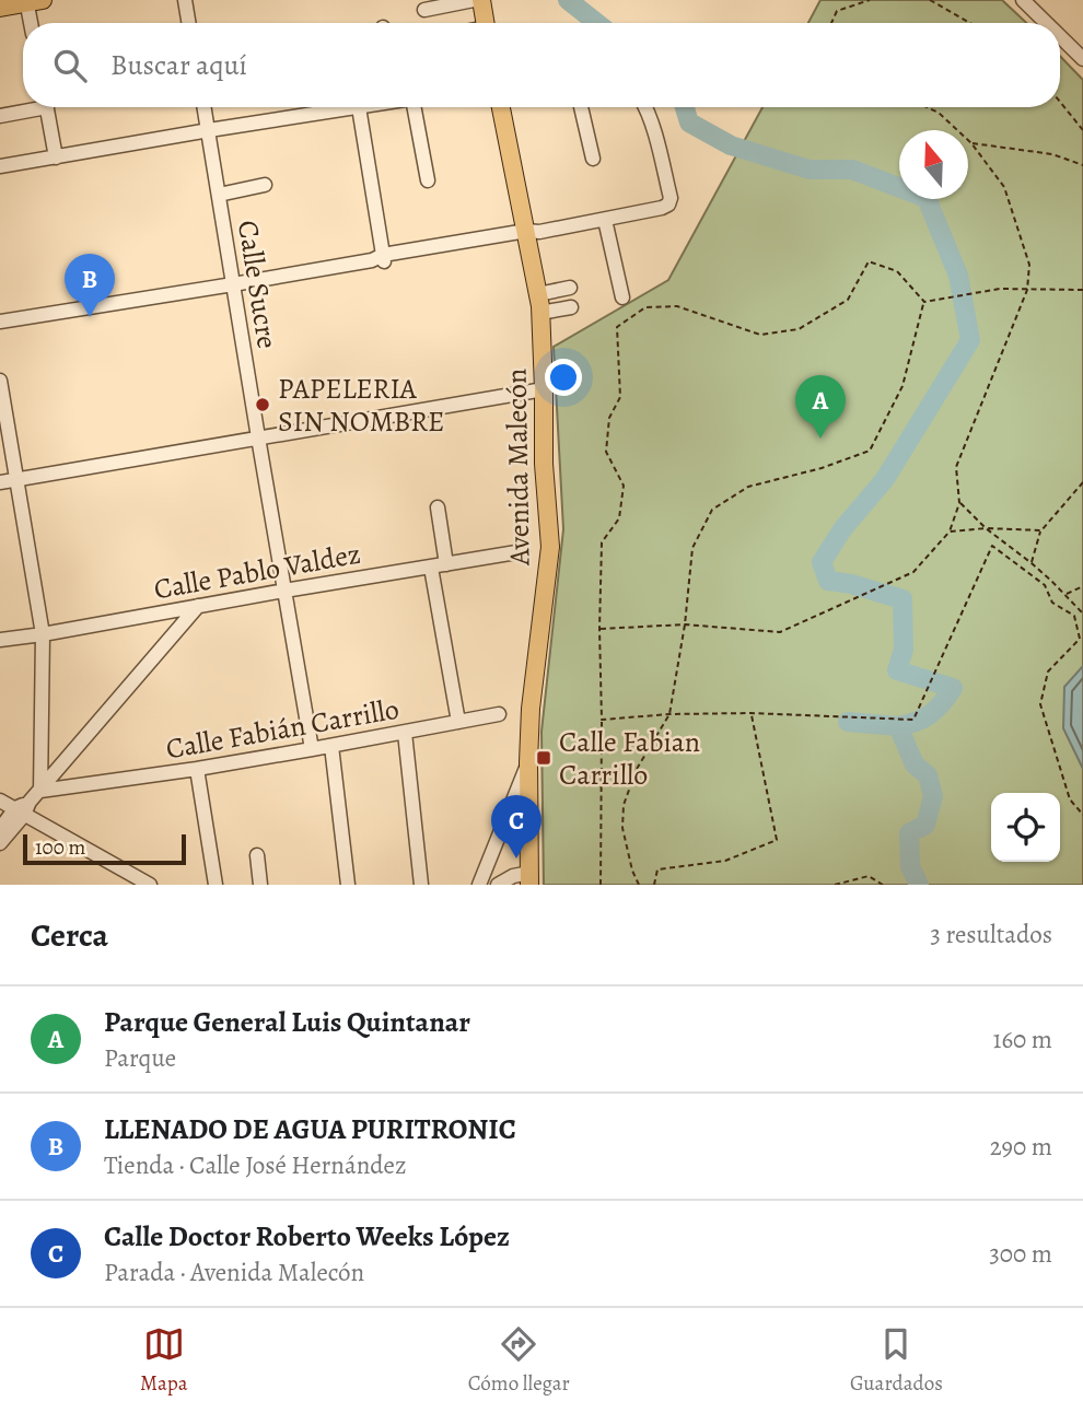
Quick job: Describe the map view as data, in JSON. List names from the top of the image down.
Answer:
{
  "streets": {
    "main road": ["Avenida Malecón"],
    "street": ["Calle Sucre", "Calle Pablo Valdez", "Calle Fabián Carrillo"]
  },
  "crossings": [
    ["Calle Sucre", "Calle Pablo Valdez"],
    ["Calle Sucre", "Calle Fabián Carrillo"]
  ],
  "places": {
    "other": ["PAPELERIA SIN NOMBRE"],
    "transit": ["Calle Fabian Carrillo"]
  },
  "scale_bar": "100 m",
  "north": "top",
  "page": {
    "search": "Buscar aquí",
    "pins": ["B", "A", "C"],
    "scale": "100 m",
    "heading": ["Cerca", "3 resultados"],
    "list": [
      {
        "mark": "A",
        "name": "Parque General Luis Quintanar",
        "note": "Parque",
        "value": "160 m"
      },
      {
        "mark": "B",
        "name": "LLENADO DE AGUA PURITRONIC",
        "note": "Tienda · Calle José Hernández",
        "value": "290 m"
      },
      {
        "mark": "C",
        "name": "Calle Doctor Roberto Weeks López",
        "note": "Parada · Avenida Malecón",
        "value": "300 m"
      }
    ],
    "nav": ["Mapa", "Cómo llegar", "Guardados"]
  }
}
